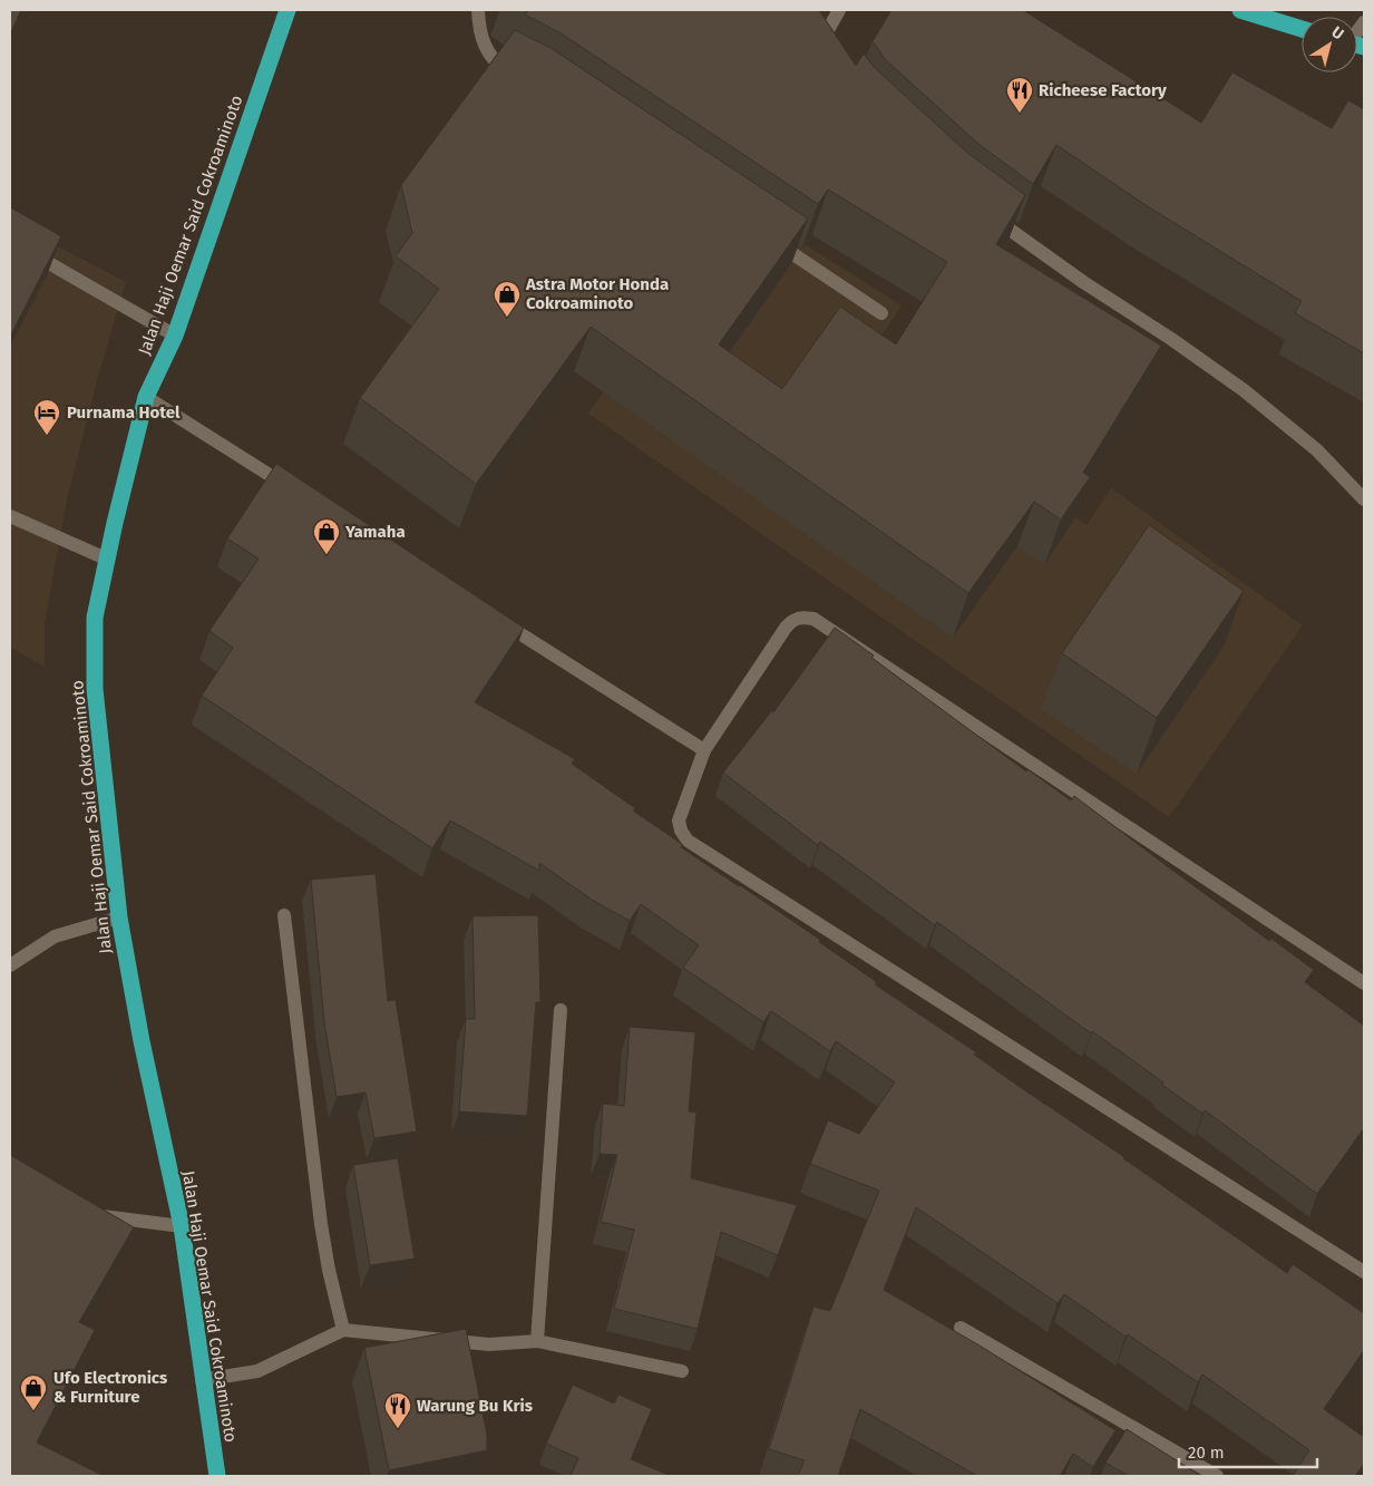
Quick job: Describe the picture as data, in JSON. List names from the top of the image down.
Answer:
{
  "streets": {
    "highway": ["Jalan Haji Oemar Said Cokroaminoto"]
  },
  "places": {
    "restaurant": ["Richeese Factory", "Warung Bu Kris"],
    "shop": ["Astra Motor Honda Cokroaminoto", "Yamaha", "Ufo Electronics & Furniture"],
    "hotel": ["Purnama Hotel"]
  },
  "scale_bar": "20 m",
  "north": "top right"
}
